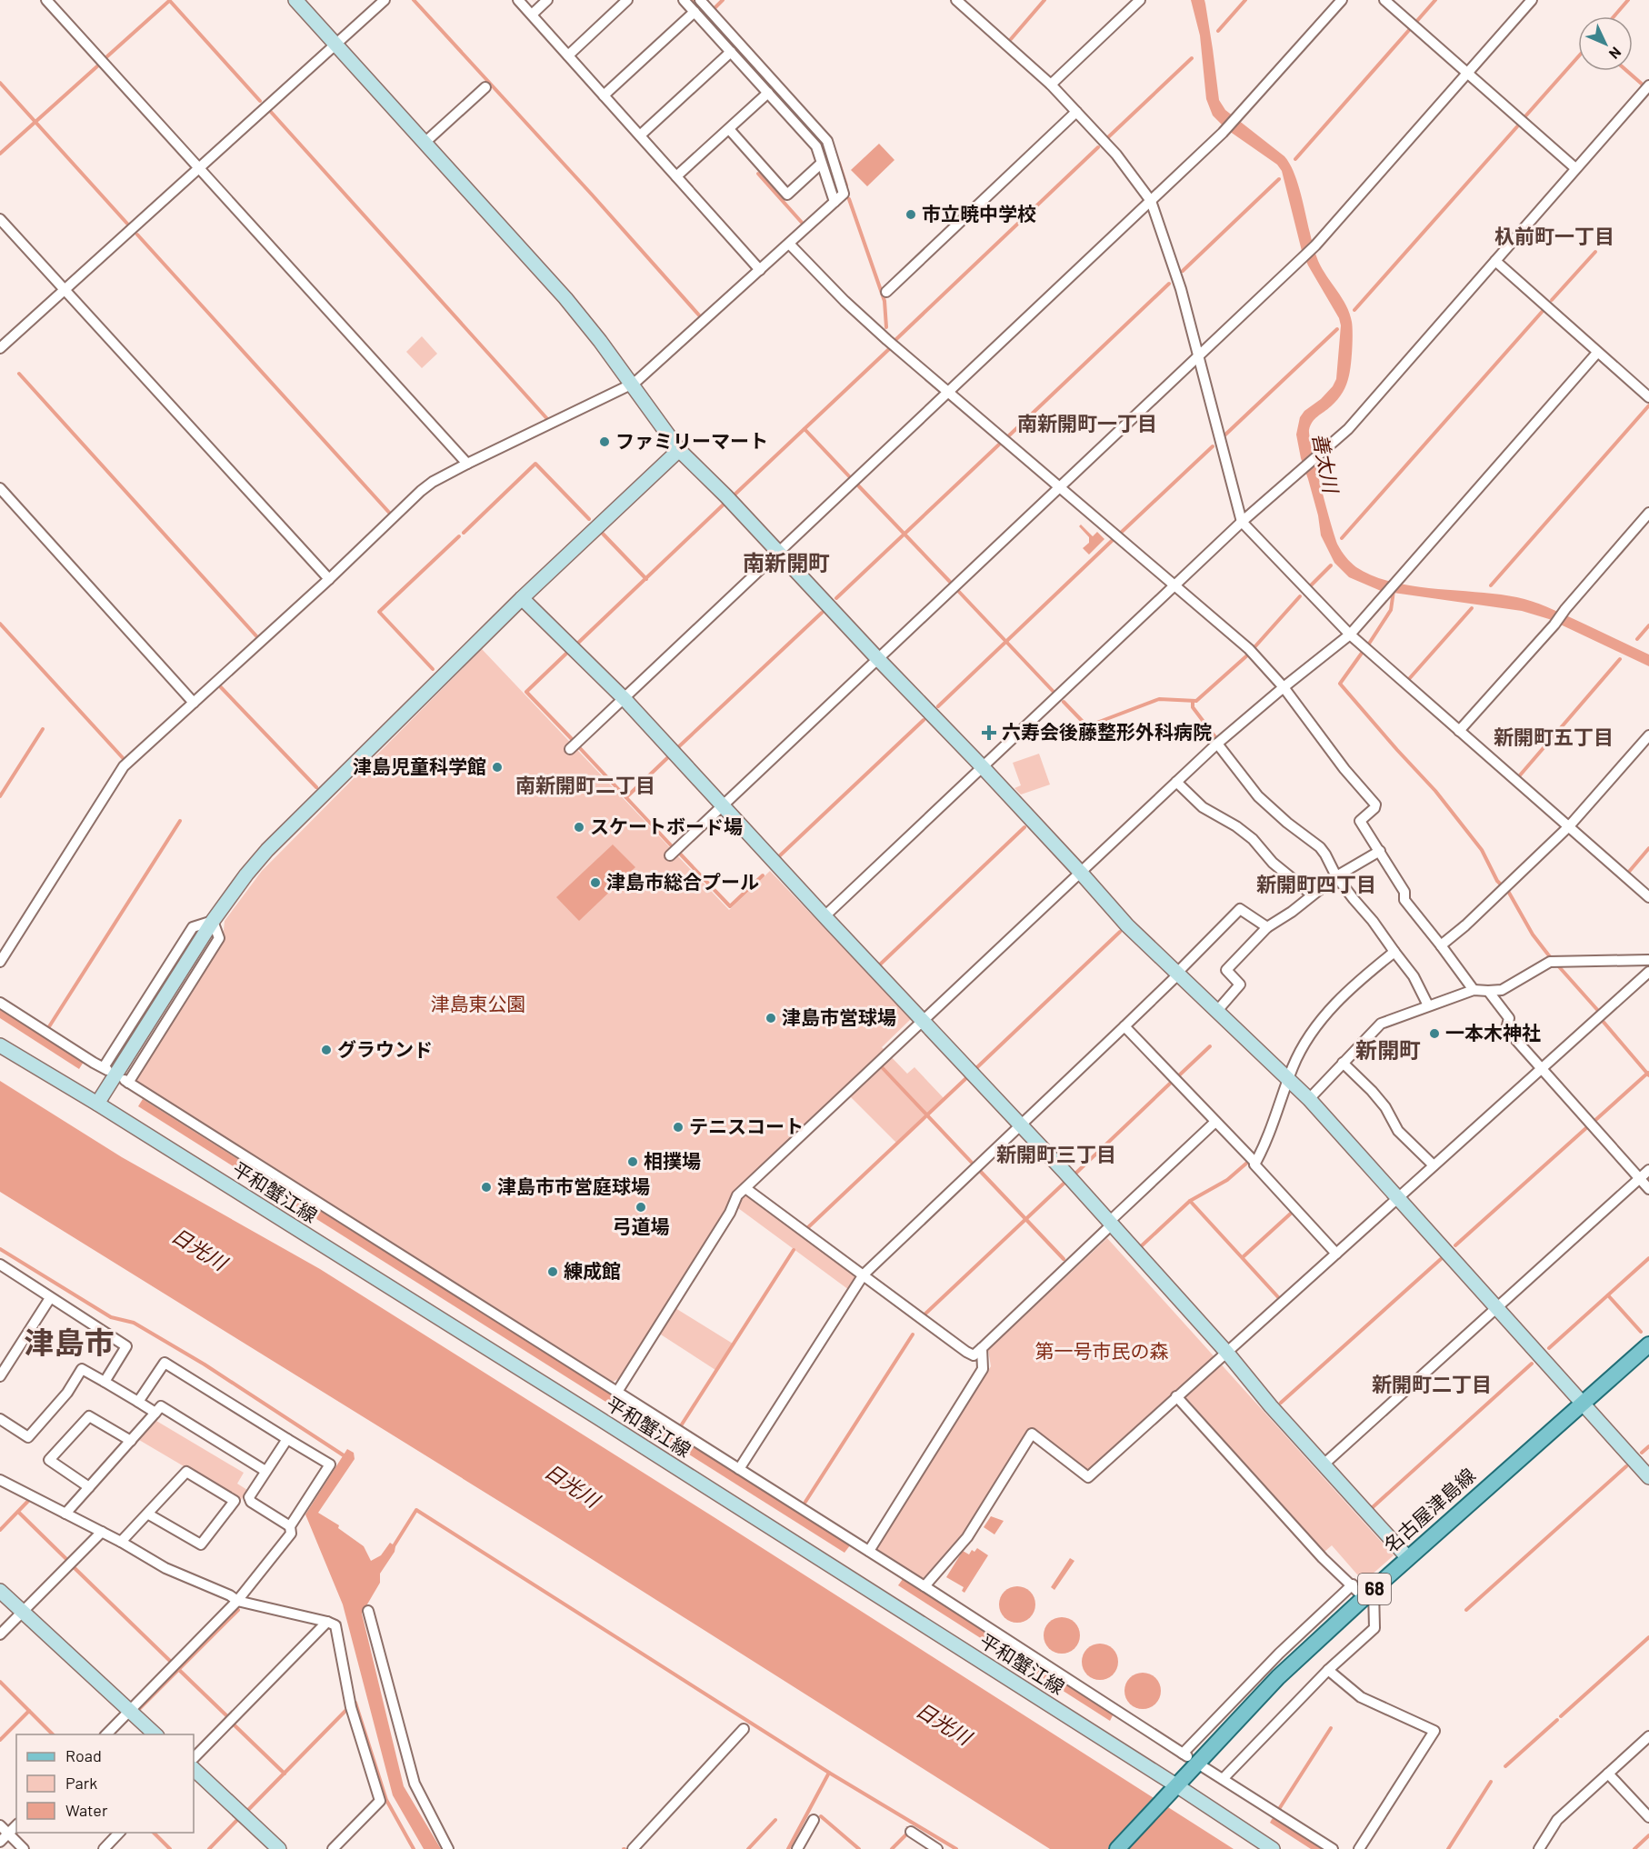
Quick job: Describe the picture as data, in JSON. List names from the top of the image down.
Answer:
{
  "streets": {
    "main road": ["名古屋津島線", "68"],
    "street": ["平和蟹江線"]
  },
  "crossings": [
    ["平和蟹江線", "名古屋津島線"],
    ["平和蟹江線", "68"],
    ["名古屋津島線", "68"]
  ],
  "districts": [
    "杁前町一丁目",
    "南新開町一丁目",
    "南新開町",
    "新開町五丁目",
    "南新開町二丁目",
    "新開町四丁目",
    "新開町",
    "新開町三丁目",
    "津島市",
    "新開町二丁目"
  ],
  "water": ["善太川", "日光川"],
  "parks": ["津島東公園", "第一号市民の森"],
  "places": {
    "other": [
      "市立暁中学校",
      "ファミリーマート",
      "津島児童科学館",
      "スケートボード場",
      "津島市総合プール",
      "津島市営球場",
      "一本木神社",
      "グラウンド",
      "テニスコート",
      "相撲場",
      "津島市市営庭球場",
      "弓道場",
      "練成館"
    ],
    "health": ["六寿会後藤整形外科病院"]
  },
  "legend": ["Road", "Park", "Water"],
  "north": "bottom right"
}
